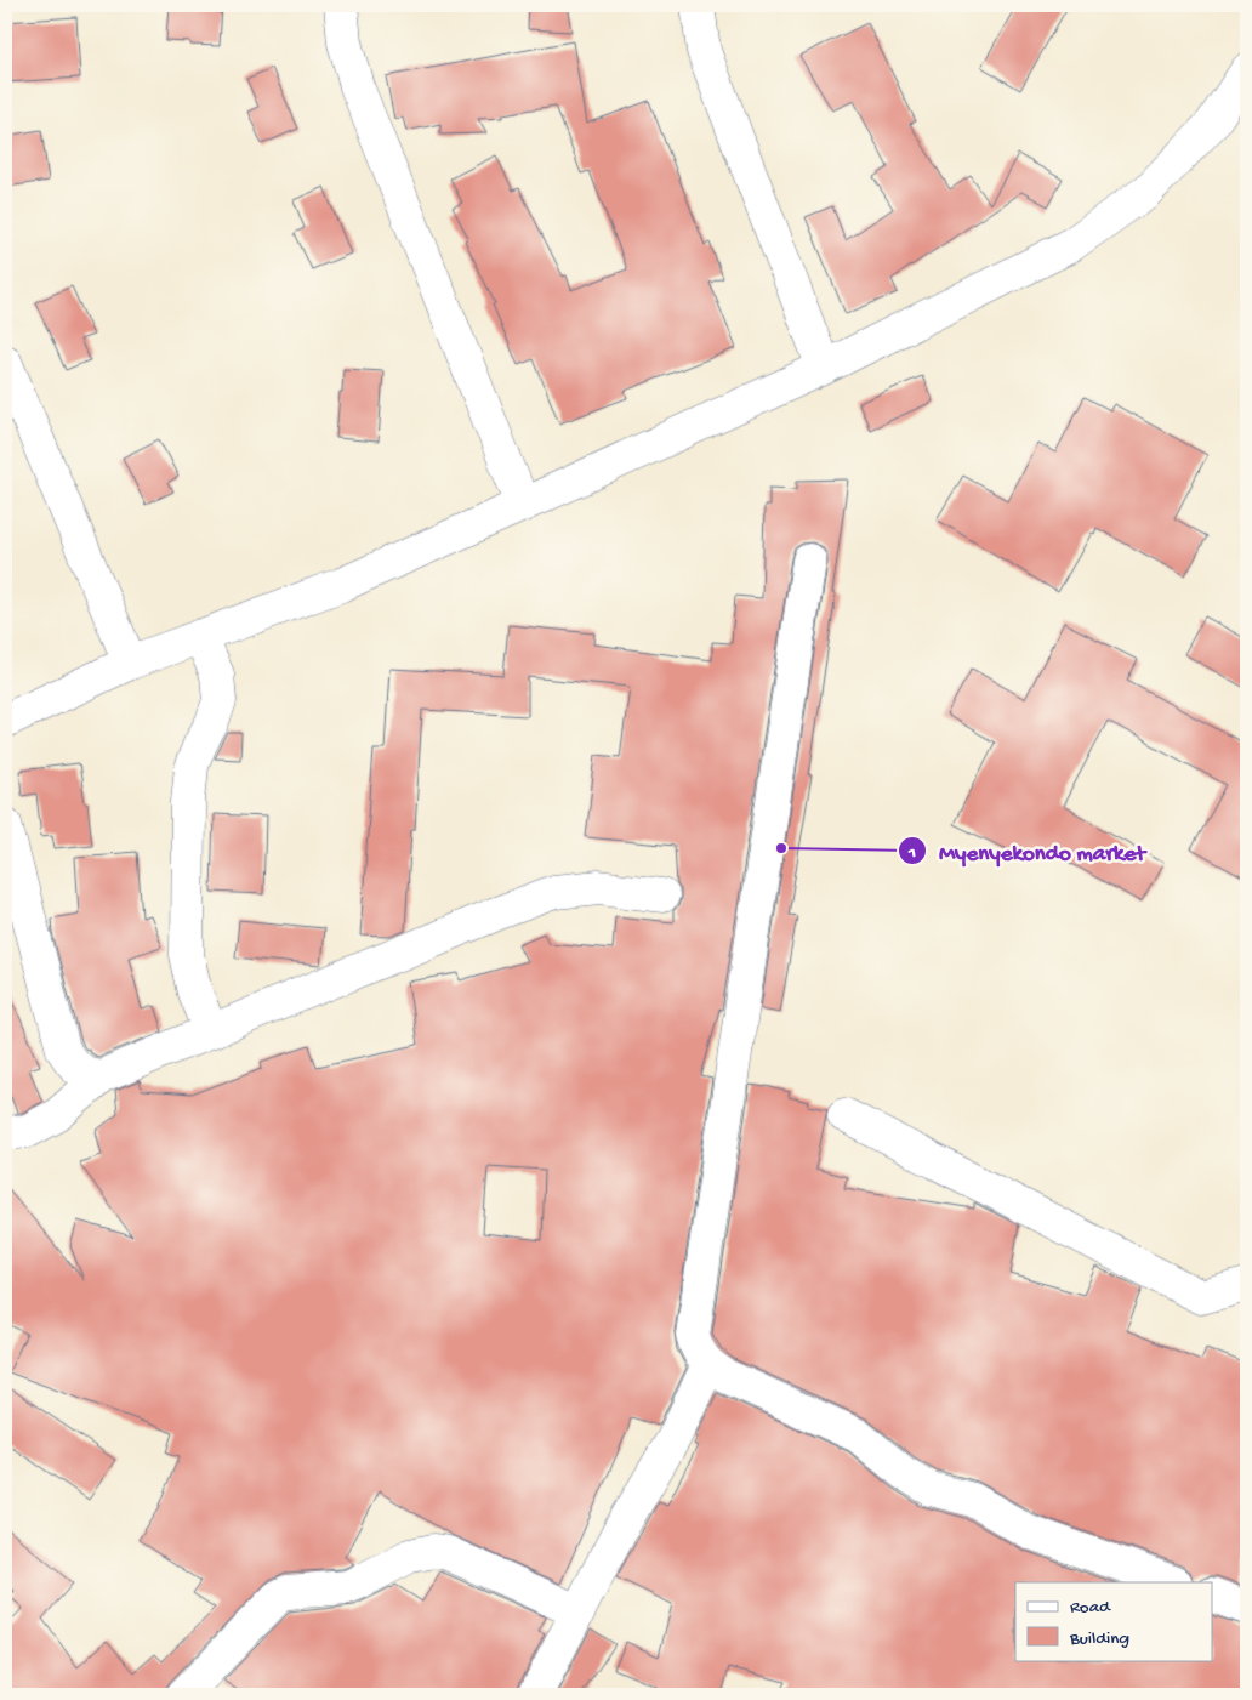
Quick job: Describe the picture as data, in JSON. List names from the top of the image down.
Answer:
{
  "places": ["Myenyekondo market"],
  "legend": ["Road", "Building"]
}
